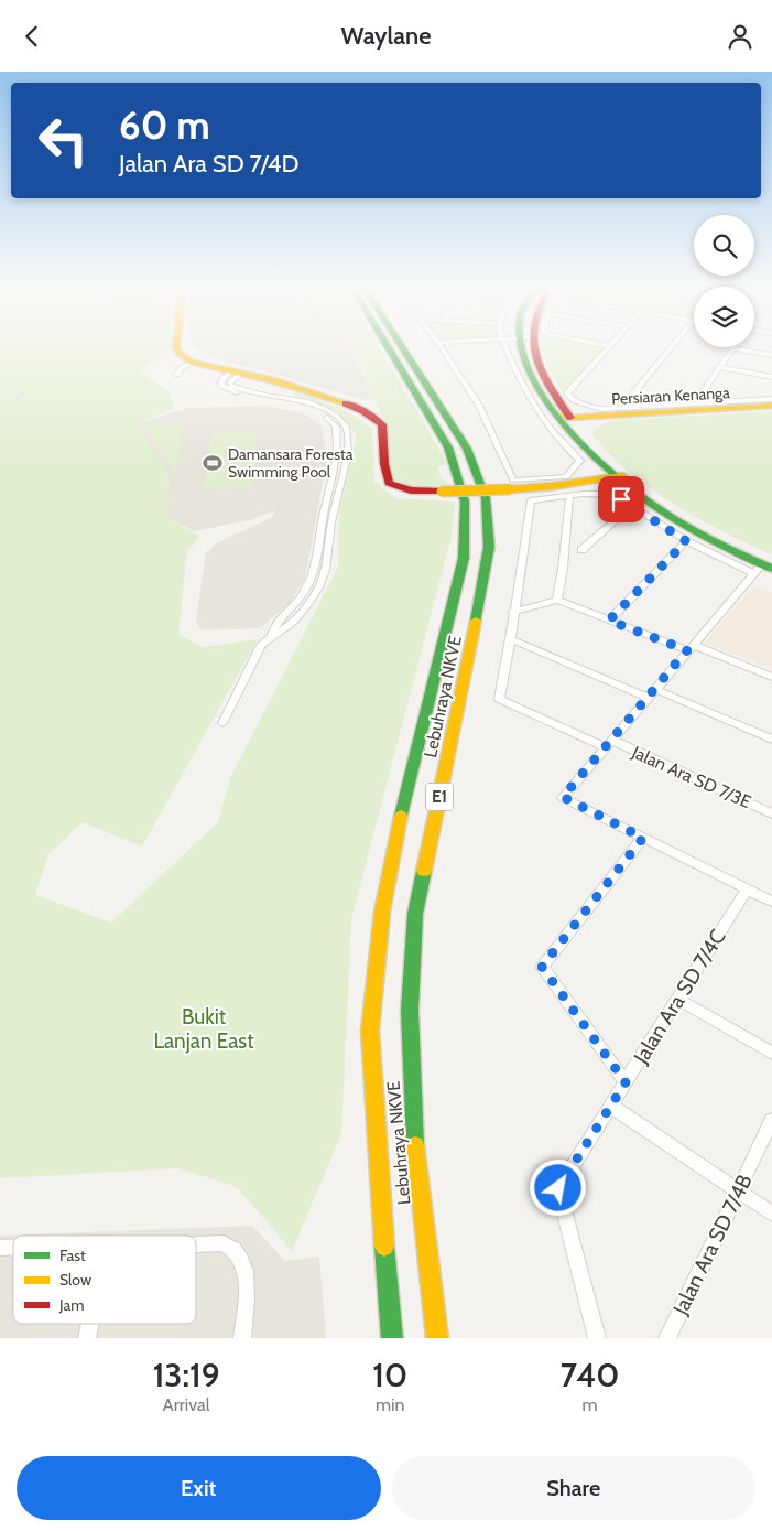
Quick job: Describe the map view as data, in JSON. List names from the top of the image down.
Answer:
{
  "streets": {
    "main road": ["Persiaran Kenanga", "Lebuhraya NKVE", "E1"],
    "street": ["Jalan Ara SD 7/3E", "Jalan Ara SD 7/4C", "Jalan Ara SD 7/4B"]
  },
  "parks": ["Bukit Lanjan East"],
  "places": {
    "sports": ["Damansara Foresta Swimming Pool"]
  },
  "legend": ["Fast", "Slow", "Jam"],
  "page": {
    "header": "Waylane",
    "turn": ["60 m", "Jalan Ara SD 7/4D"],
    "eta": [
      "13:19",
      "Arrival",
      "10",
      "min",
      "740",
      "m"
    ],
    "buttons": ["Exit", "Share"]
  }
}
